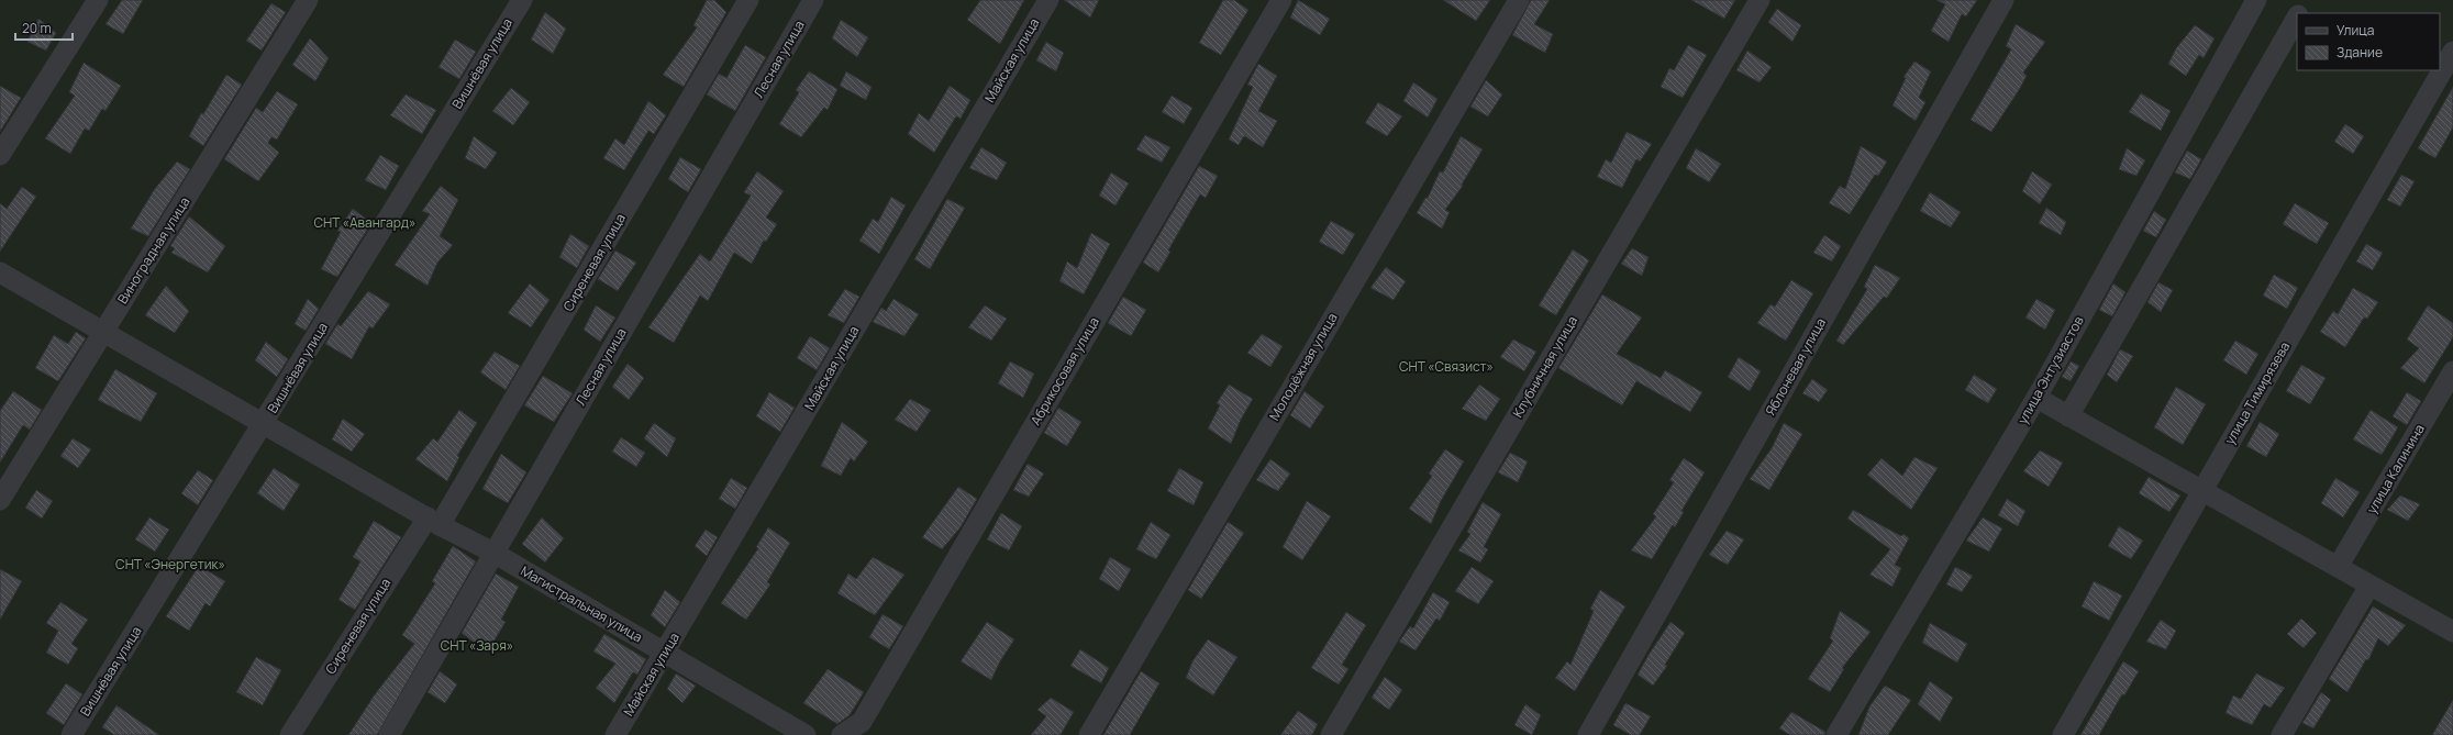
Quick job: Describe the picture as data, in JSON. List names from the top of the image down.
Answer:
{
  "streets": {
    "street": [
      "Лесная улица",
      "Майская улица",
      "Вишнёвая улица",
      "Виноградная улица",
      "Сиреневая улица",
      "Молодёжная улица",
      "Клубничная улица",
      "Яблоневая улица",
      "улица Энтузиастов",
      "Абрикосовая улица",
      "улица Тимирязева",
      "улица Калинина",
      "Магистральная улица"
    ]
  },
  "crossings": [
    ["Лесная улица", "Магистральная улица"],
    ["Майская улица", "Магистральная улица"],
    ["Вишнёвая улица", "Магистральная улица"],
    ["Виноградная улица", "Магистральная улица"],
    ["Сиреневая улица", "Магистральная улица"]
  ],
  "parks": [
    "СНТ «Авангард»",
    "СНТ «Связист»",
    "СНТ «Энергетик»",
    "СНТ «Заря»"
  ],
  "legend": ["Улица", "Здание"],
  "scale_bar": "20 m"
}
